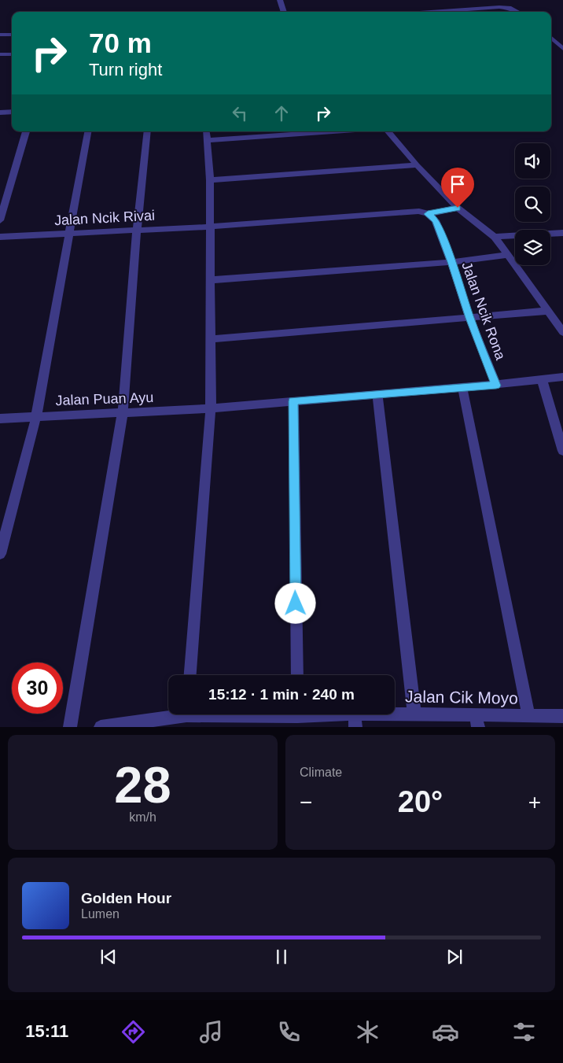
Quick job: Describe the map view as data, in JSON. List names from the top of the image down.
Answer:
{
  "streets": {
    "street": [
      "Jalan Ncik Rivai",
      "Jalan Ncik Rona",
      "Jalan Puan Ayu",
      "Jalan Cik Moyo"
    ]
  },
  "crossings": [
    ["Jalan Ncik Rivai", "Jalan Ncik Rona"],
    ["Jalan Ncik Rona", "Jalan Puan Ayu"]
  ],
  "page": {
    "turn": ["70 m", "Turn right"],
    "limit": "30",
    "trip": "15:12 · 1 min · 240 m",
    "tile": [
      ["28", "km/h"],
      "Climate"
    ],
    "heat": ["−", "20°", "+"],
    "song": ["Golden Hour", "Lumen"],
    "tabs": "15:11"
  }
}
